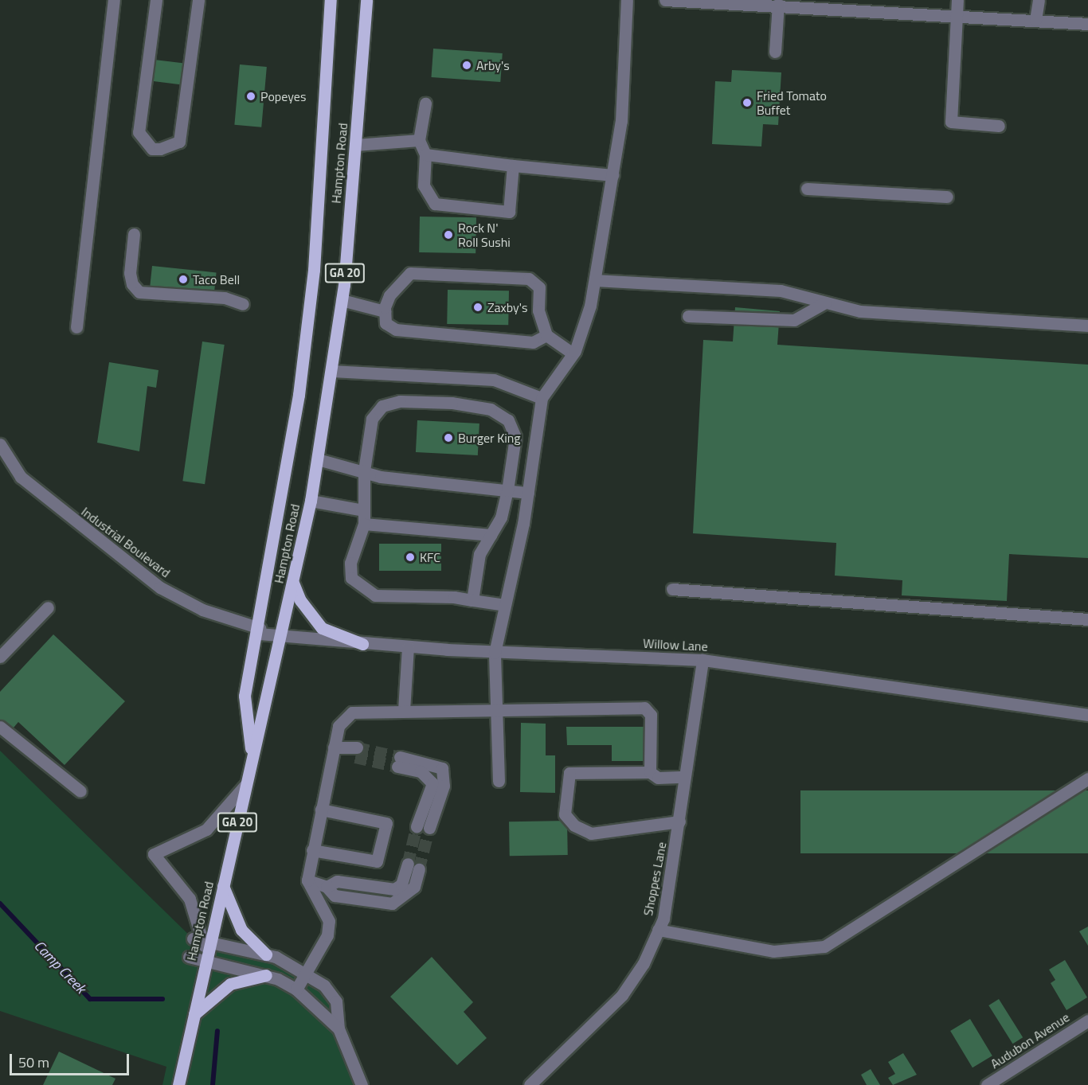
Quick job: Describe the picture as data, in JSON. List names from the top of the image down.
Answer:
{
  "streets": {
    "main road": ["Hampton Road", "GA 20"],
    "street": [
      "Industrial Boulevard",
      "Willow Lane",
      "Shoppes Lane",
      "Audubon Avenue"
    ]
  },
  "crossings": [
    ["Hampton Road", "Industrial Boulevard"],
    ["Hampton Road", "Willow Lane"],
    ["Industrial Boulevard", "Willow Lane"],
    ["Willow Lane", "Shoppes Lane"]
  ],
  "water": ["Camp Creek"],
  "places": [
    "Arby's",
    "Popeyes",
    "Fried Tomato Buffet",
    "Rock N' Roll Sushi",
    "Taco Bell",
    "Zaxby's",
    "Burger King",
    "KFC"
  ],
  "scale_bar": "50 m"
}
